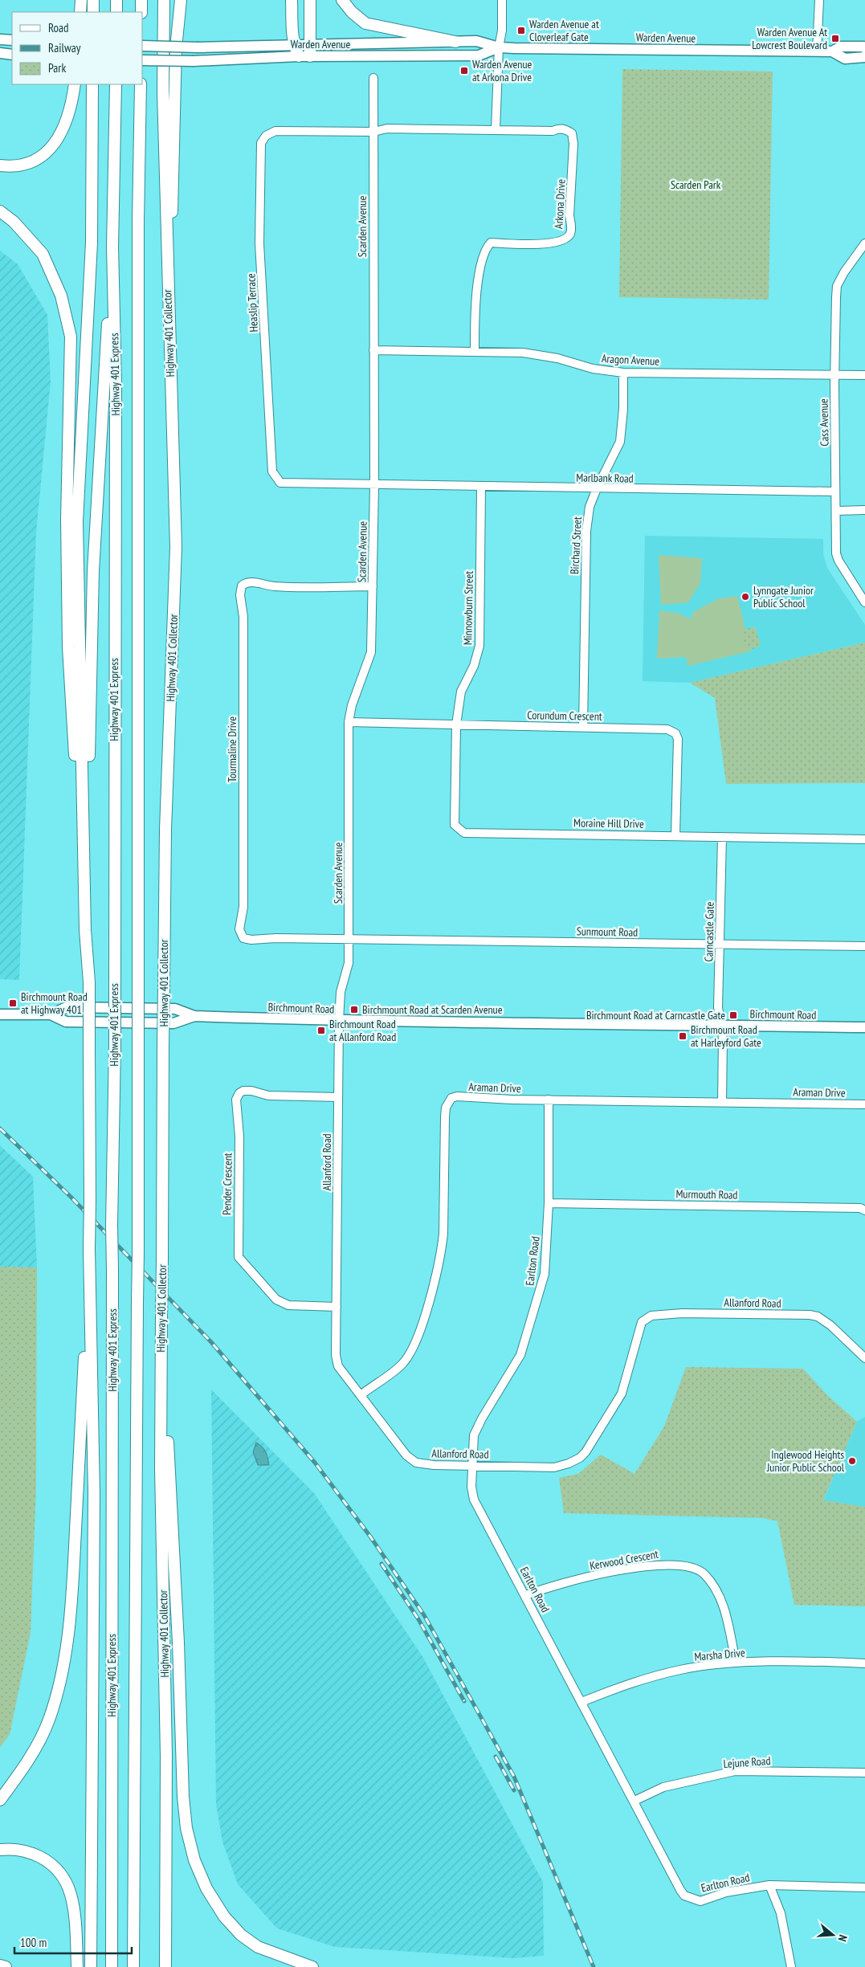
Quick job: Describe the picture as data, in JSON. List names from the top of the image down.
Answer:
{
  "streets": {
    "highway": ["Highway 401 Collector", "Highway 401 Express"],
    "main road": ["Warden Avenue", "Birchmount Road"],
    "street": [
      "Arkona Drive",
      "Scarden Avenue",
      "Heaslip Terrace",
      "Aragon Avenue",
      "Cass Avenue",
      "Marlbank Road",
      "Birchard Street",
      "Minnowburn Street",
      "Corundum Crescent",
      "Tourmaline Drive",
      "Moraine Hill Drive",
      "Sunmount Road",
      "Carncastle Gate",
      "Araman Drive",
      "Allanford Road",
      "Pender Crescent",
      "Murmouth Road",
      "Earlton Road",
      "Kerwood Crescent",
      "Marsha Drive",
      "Lejune Road"
    ]
  },
  "crossings": [
    ["Arkona Drive", "Scarden Avenue"],
    ["Arkona Drive", "Heaslip Terrace"],
    ["Arkona Drive", "Aragon Avenue"],
    ["Scarden Avenue", "Heaslip Terrace"],
    ["Scarden Avenue", "Aragon Avenue"],
    ["Scarden Avenue", "Marlbank Road"],
    ["Scarden Avenue", "Corundum Crescent"],
    ["Scarden Avenue", "Tourmaline Drive"],
    ["Scarden Avenue", "Sunmount Road"],
    ["Scarden Avenue", "Birchmount Road"],
    ["Scarden Avenue", "Allanford Road"],
    ["Heaslip Terrace", "Marlbank Road"],
    ["Aragon Avenue", "Cass Avenue"],
    ["Aragon Avenue", "Birchard Street"],
    ["Cass Avenue", "Marlbank Road"],
    ["Marlbank Road", "Birchard Street"],
    ["Marlbank Road", "Minnowburn Street"],
    ["Birchard Street", "Corundum Crescent"],
    ["Minnowburn Street", "Corundum Crescent"],
    ["Minnowburn Street", "Moraine Hill Drive"],
    ["Corundum Crescent", "Moraine Hill Drive"],
    ["Tourmaline Drive", "Sunmount Road"],
    ["Moraine Hill Drive", "Carncastle Gate"],
    ["Sunmount Road", "Carncastle Gate"],
    ["Carncastle Gate", "Birchmount Road"],
    ["Carncastle Gate", "Araman Drive"],
    ["Birchmount Road", "Allanford Road"],
    ["Araman Drive", "Allanford Road"],
    ["Araman Drive", "Earlton Road"],
    ["Allanford Road", "Pender Crescent"],
    ["Allanford Road", "Earlton Road"],
    ["Murmouth Road", "Earlton Road"],
    ["Earlton Road", "Kerwood Crescent"],
    ["Earlton Road", "Marsha Drive"],
    ["Earlton Road", "Lejune Road"],
    ["Kerwood Crescent", "Marsha Drive"]
  ],
  "parks": ["Scarden Park"],
  "places": {
    "transit": [
      "Warden Avenue at Cloverleaf Gate",
      "Warden Avenue At Lowcrest Boulevard",
      "Warden Avenue at Arkona Drive",
      "Birchmount Road at Highway 401",
      "Birchmount Road at Scarden Avenue",
      "Birchmount Road at Carncastle Gate",
      "Birchmount Road at Allanford Road",
      "Birchmount Road at Harleyford Gate"
    ],
    "other": ["Lynngate Junior Public School", "Inglewood Heights Junior Public School"]
  },
  "legend": ["Road", "Railway", "Park"],
  "scale_bar": "100 m",
  "north": "right"
}
